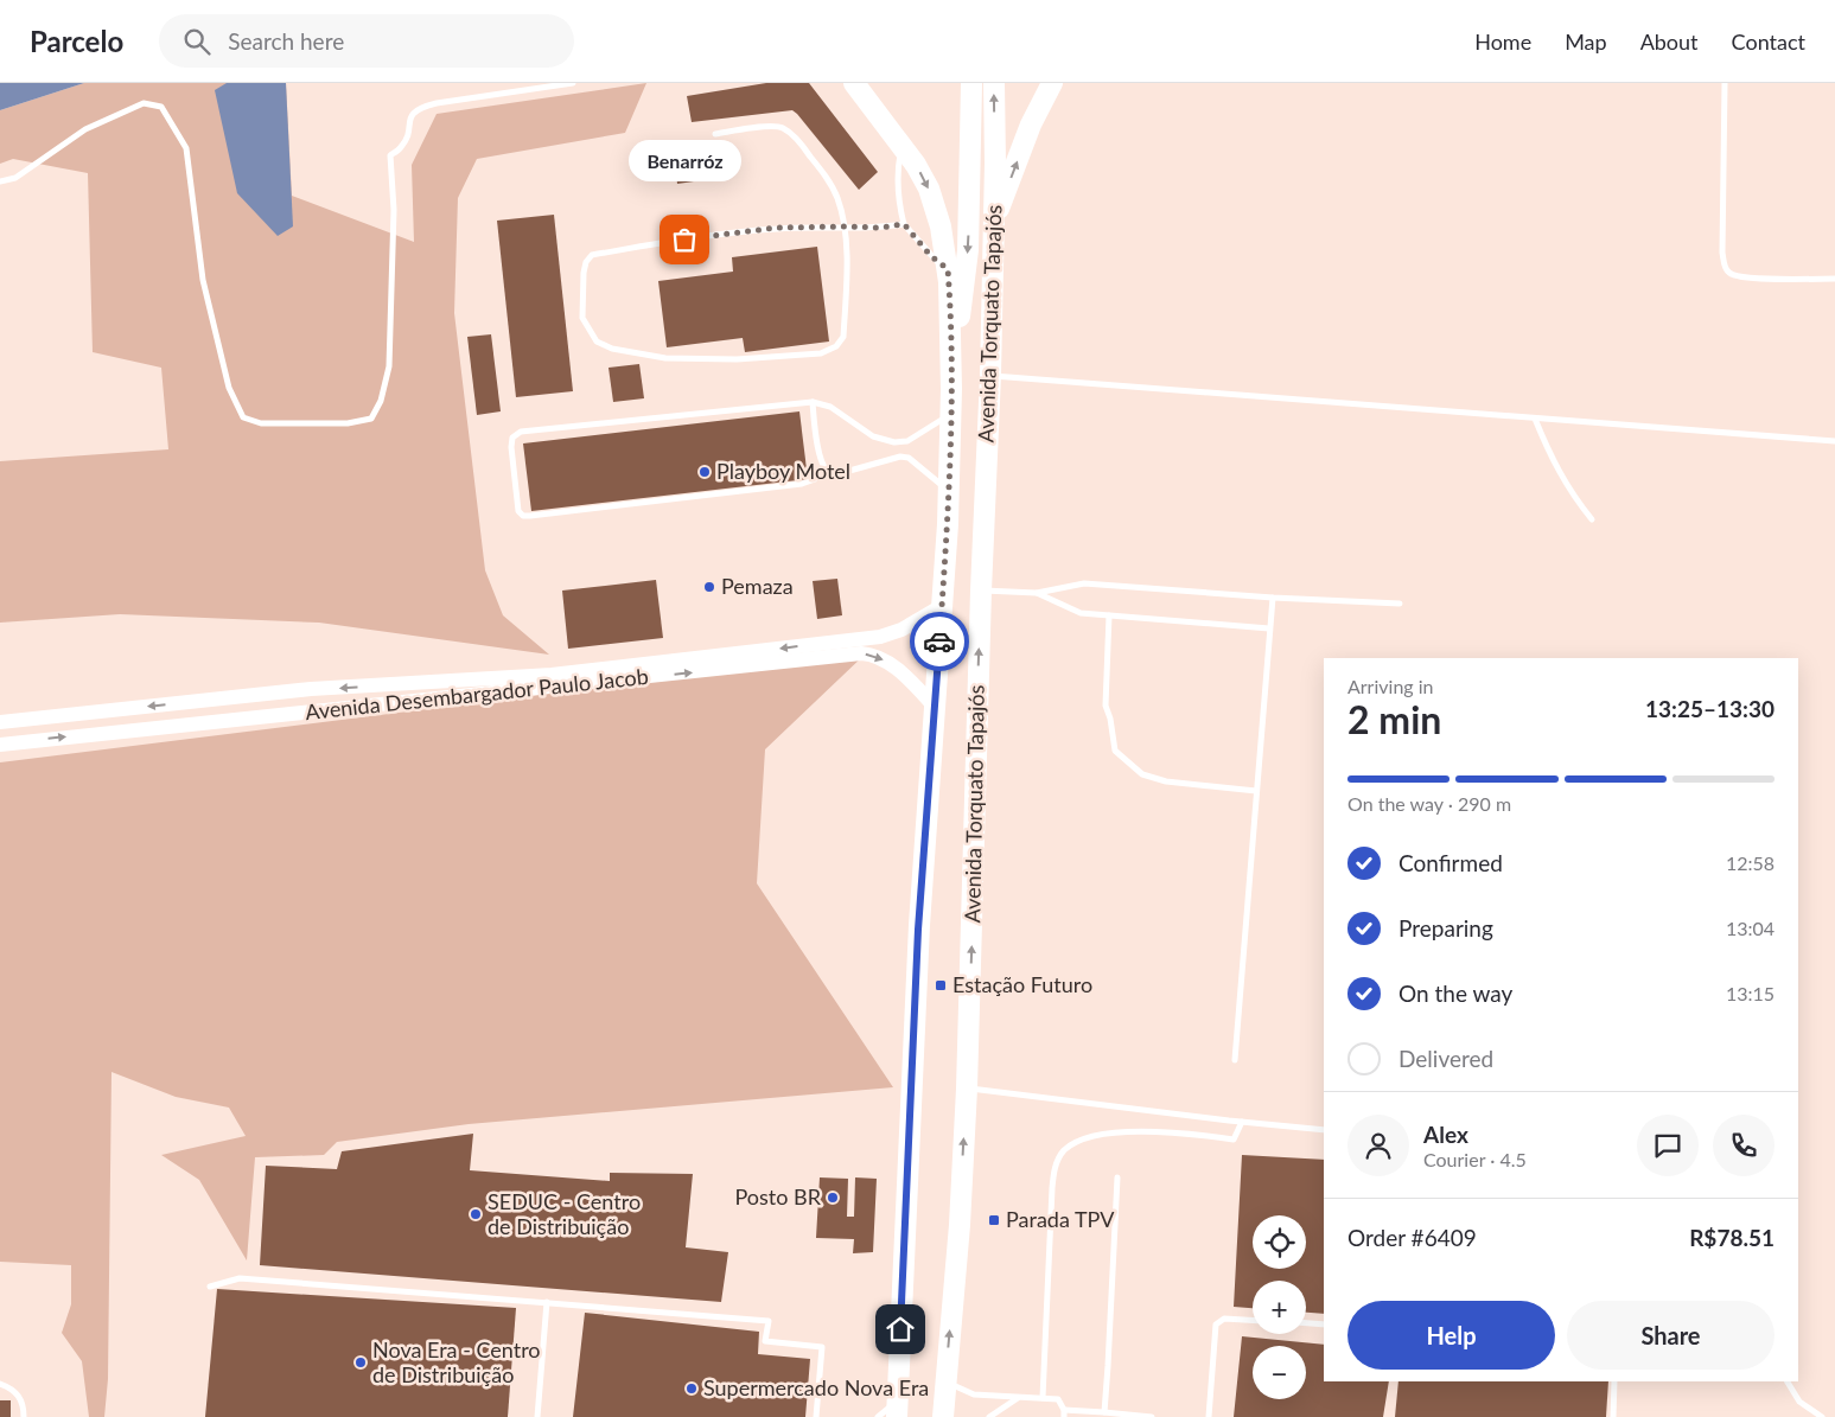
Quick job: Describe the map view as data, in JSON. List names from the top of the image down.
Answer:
{
  "streets": {
    "highway": ["Avenida Torquato Tapajós"],
    "street": ["Avenida Desembargador Paulo Jacob"]
  },
  "crossings": [
    ["Avenida Torquato Tapajós", "Avenida Desembargador Paulo Jacob"]
  ],
  "places": {
    "other": [
      "Benarróz",
      "Playboy Motel",
      "Pemaza",
      "Posto BR",
      "SEDUC - Centro de Distribuição",
      "Nova Era - Centro de Distribuição",
      "Supermercado Nova Era"
    ],
    "transit": ["Estação Futuro", "Parada TPV"]
  },
  "page": {
    "header": "Parcelo",
    "search": "Search here",
    "nav": [
      "Home",
      "Map",
      "About",
      "Contact"
    ],
    "bubble": "Benarróz",
    "heading": ["2 min", "Arriving in", "13:25–13:30"],
    "panel": [
      "Alex",
      "Courier · 4.5",
      "Order #6409",
      "R$78.51"
    ],
    "bar": "On the way · 290 m",
    "list": [
      ["Confirmed", "12:58"],
      ["Preparing", "13:04"],
      ["On the way", "13:15"],
      "Delivered"
    ],
    "map_buttons": ["+", "−"],
    "buttons": ["Help", "Share"]
  }
}
